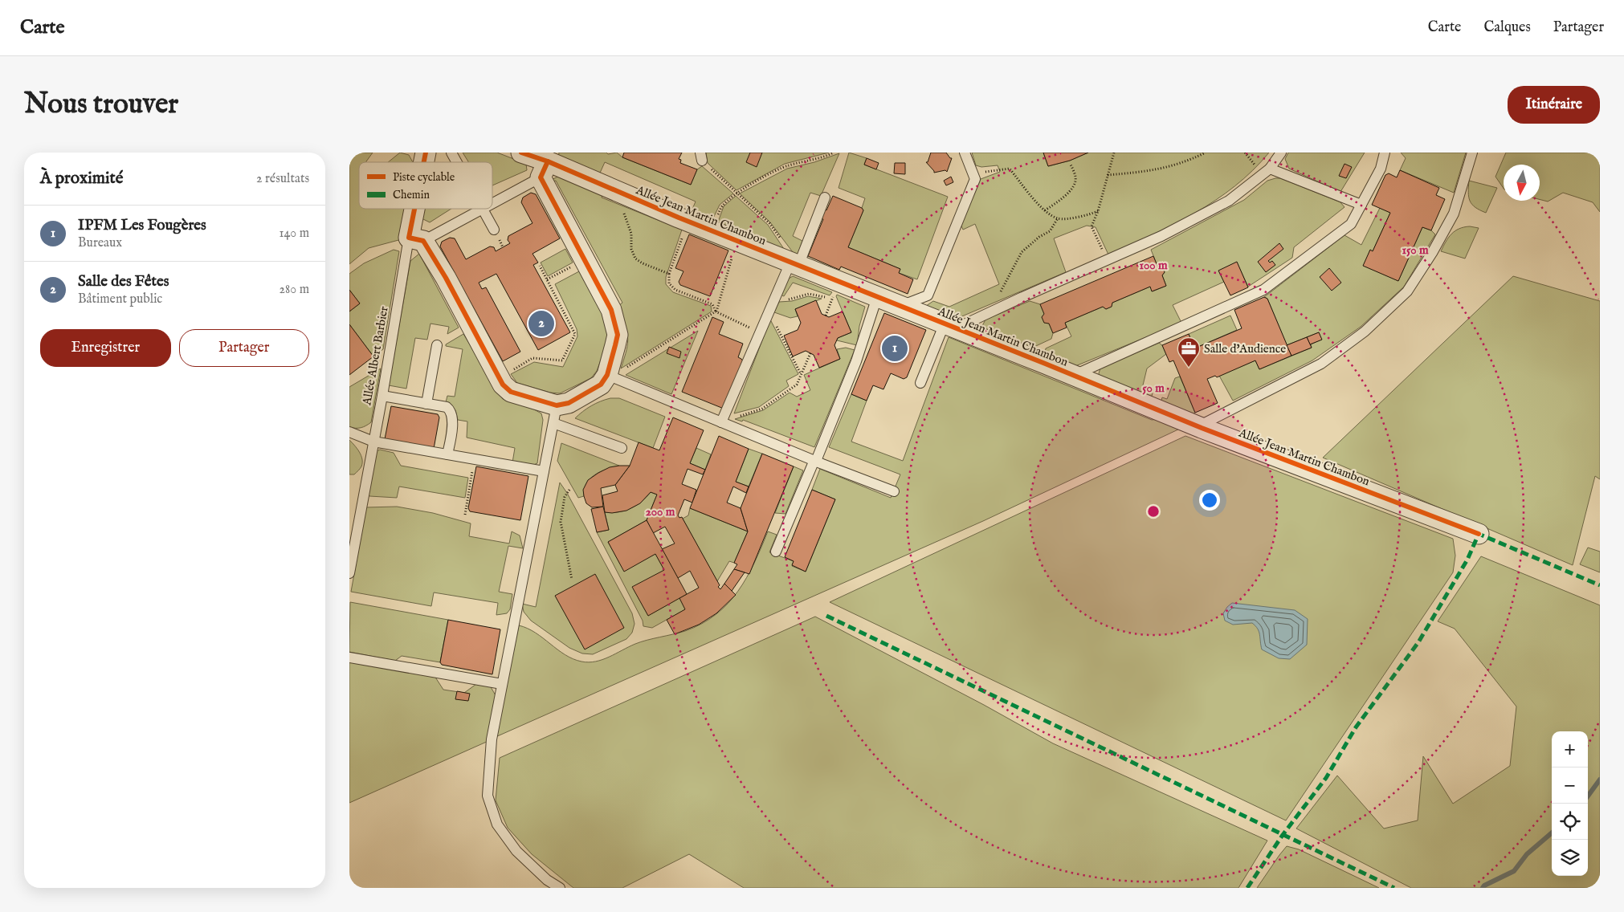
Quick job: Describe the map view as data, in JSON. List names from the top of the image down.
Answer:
{
  "streets": {
    "street": ["Allée Jean Martin Chambon"],
    "lane": ["Allée Albert Barbier"]
  },
  "places": {
    "office": ["Salle d'Audience"]
  },
  "legend": ["Piste cyclable", "Chemin"],
  "north": "bottom",
  "page": {
    "header": "Carte",
    "nav": ["Carte", "Calques", "Partager"],
    "buttons": [
      "Itinéraire",
      ["Enregistrer", "Partager"]
    ],
    "title": "Nous trouver",
    "heading": ["À proximité", "2 résultats"],
    "list": [
      {
        "mark": "1",
        "name": "IPFM Les Fougères",
        "note": "Bureaux",
        "value": "140 m"
      },
      {
        "mark": "2",
        "name": "Salle des Fêtes",
        "note": "Bâtiment public",
        "value": "280 m"
      }
    ],
    "pins": ["2", "1"],
    "map_buttons": ["+", "−"]
  },
  "rings": [
    "150 m",
    "100 m",
    "50 m",
    "200 m"
  ]
}
